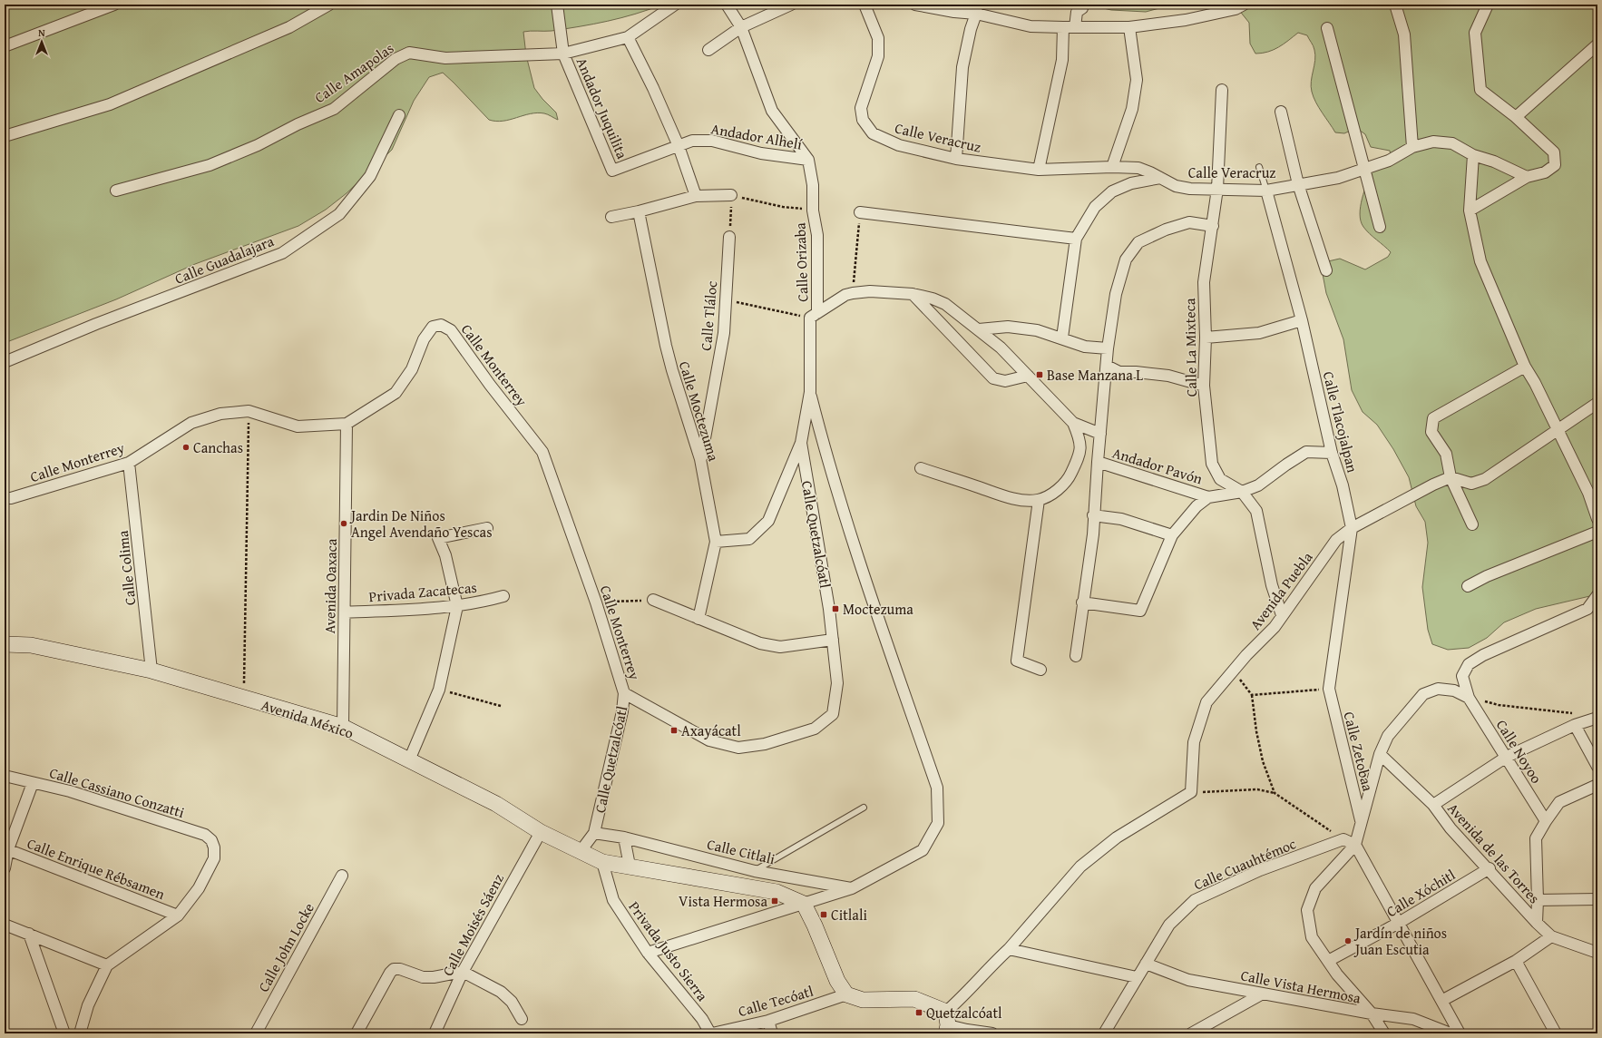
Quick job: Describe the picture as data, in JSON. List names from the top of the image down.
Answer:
{
  "streets": {
    "street": [
      "Calle Amapolas",
      "Andador Juquilita",
      "Andador Alhelí",
      "Calle Veracruz",
      "Calle Guadalajara",
      "Calle Orizaba",
      "Calle Tláloc",
      "Calle La Mixteca",
      "Calle Monterrey",
      "Calle Moctezuma",
      "Calle Tlacojalpan",
      "Andador Pavón",
      "Calle Quetzalcóatl",
      "Calle Colima",
      "Avenida Oaxaca",
      "Avenida Puebla",
      "Privada Zacatecas",
      "Avenida México",
      "Calle Zetobaa",
      "Calle Noyoo",
      "Calle Cassiano Conzatti",
      "Calle Citlali",
      "Avenida de las Torres",
      "Calle Cuauhtémoc",
      "Calle Enrique Rébsamen",
      "Calle Xóchitl",
      "Calle Moisés Sáenz",
      "Calle John Locke",
      "Privada Justo Sierra",
      "Calle Vista Hermosa",
      "Calle Tecóatl"
    ]
  },
  "crossings": [
    ["Calle Amapolas", "Andador Juquilita"],
    ["Andador Juquilita", "Andador Alhelí"],
    ["Andador Alhelí", "Calle Orizaba"],
    ["Calle Veracruz", "Calle La Mixteca"],
    ["Calle Veracruz", "Calle Tlacojalpan"],
    ["Calle Tláloc", "Calle Moctezuma"],
    ["Calle La Mixteca", "Avenida Puebla"],
    ["Calle Monterrey", "Calle Quetzalcóatl"],
    ["Calle Monterrey", "Calle Colima"],
    ["Calle Monterrey", "Avenida Oaxaca"],
    ["Calle Tlacojalpan", "Avenida Puebla"],
    ["Calle Tlacojalpan", "Calle Zetobaa"],
    ["Calle Quetzalcóatl", "Calle Citlali"],
    ["Calle Colima", "Avenida México"],
    ["Avenida Oaxaca", "Privada Zacatecas"],
    ["Avenida Oaxaca", "Avenida México"],
    ["Avenida México", "Calle Moisés Sáenz"],
    ["Avenida México", "Privada Justo Sierra"],
    ["Calle Noyoo", "Avenida de las Torres"],
    ["Calle Cassiano Conzatti", "Calle Enrique Rébsamen"],
    ["Avenida de las Torres", "Calle Xóchitl"],
    ["Calle Cuauhtémoc", "Calle Vista Hermosa"],
    ["Privada Justo Sierra", "Calle Tecóatl"]
  ],
  "places": {
    "transit": [
      "Base Manzana L",
      "Moctezuma",
      "Axayácatl",
      "Vista Hermosa",
      "Citlali",
      "Quetzalcóatl"
    ],
    "other": ["Canchas", "Jardin De Niños Angel Avendaño Yescas", "Jardín de niños Juan Escutia"]
  },
  "north": "top"
}
